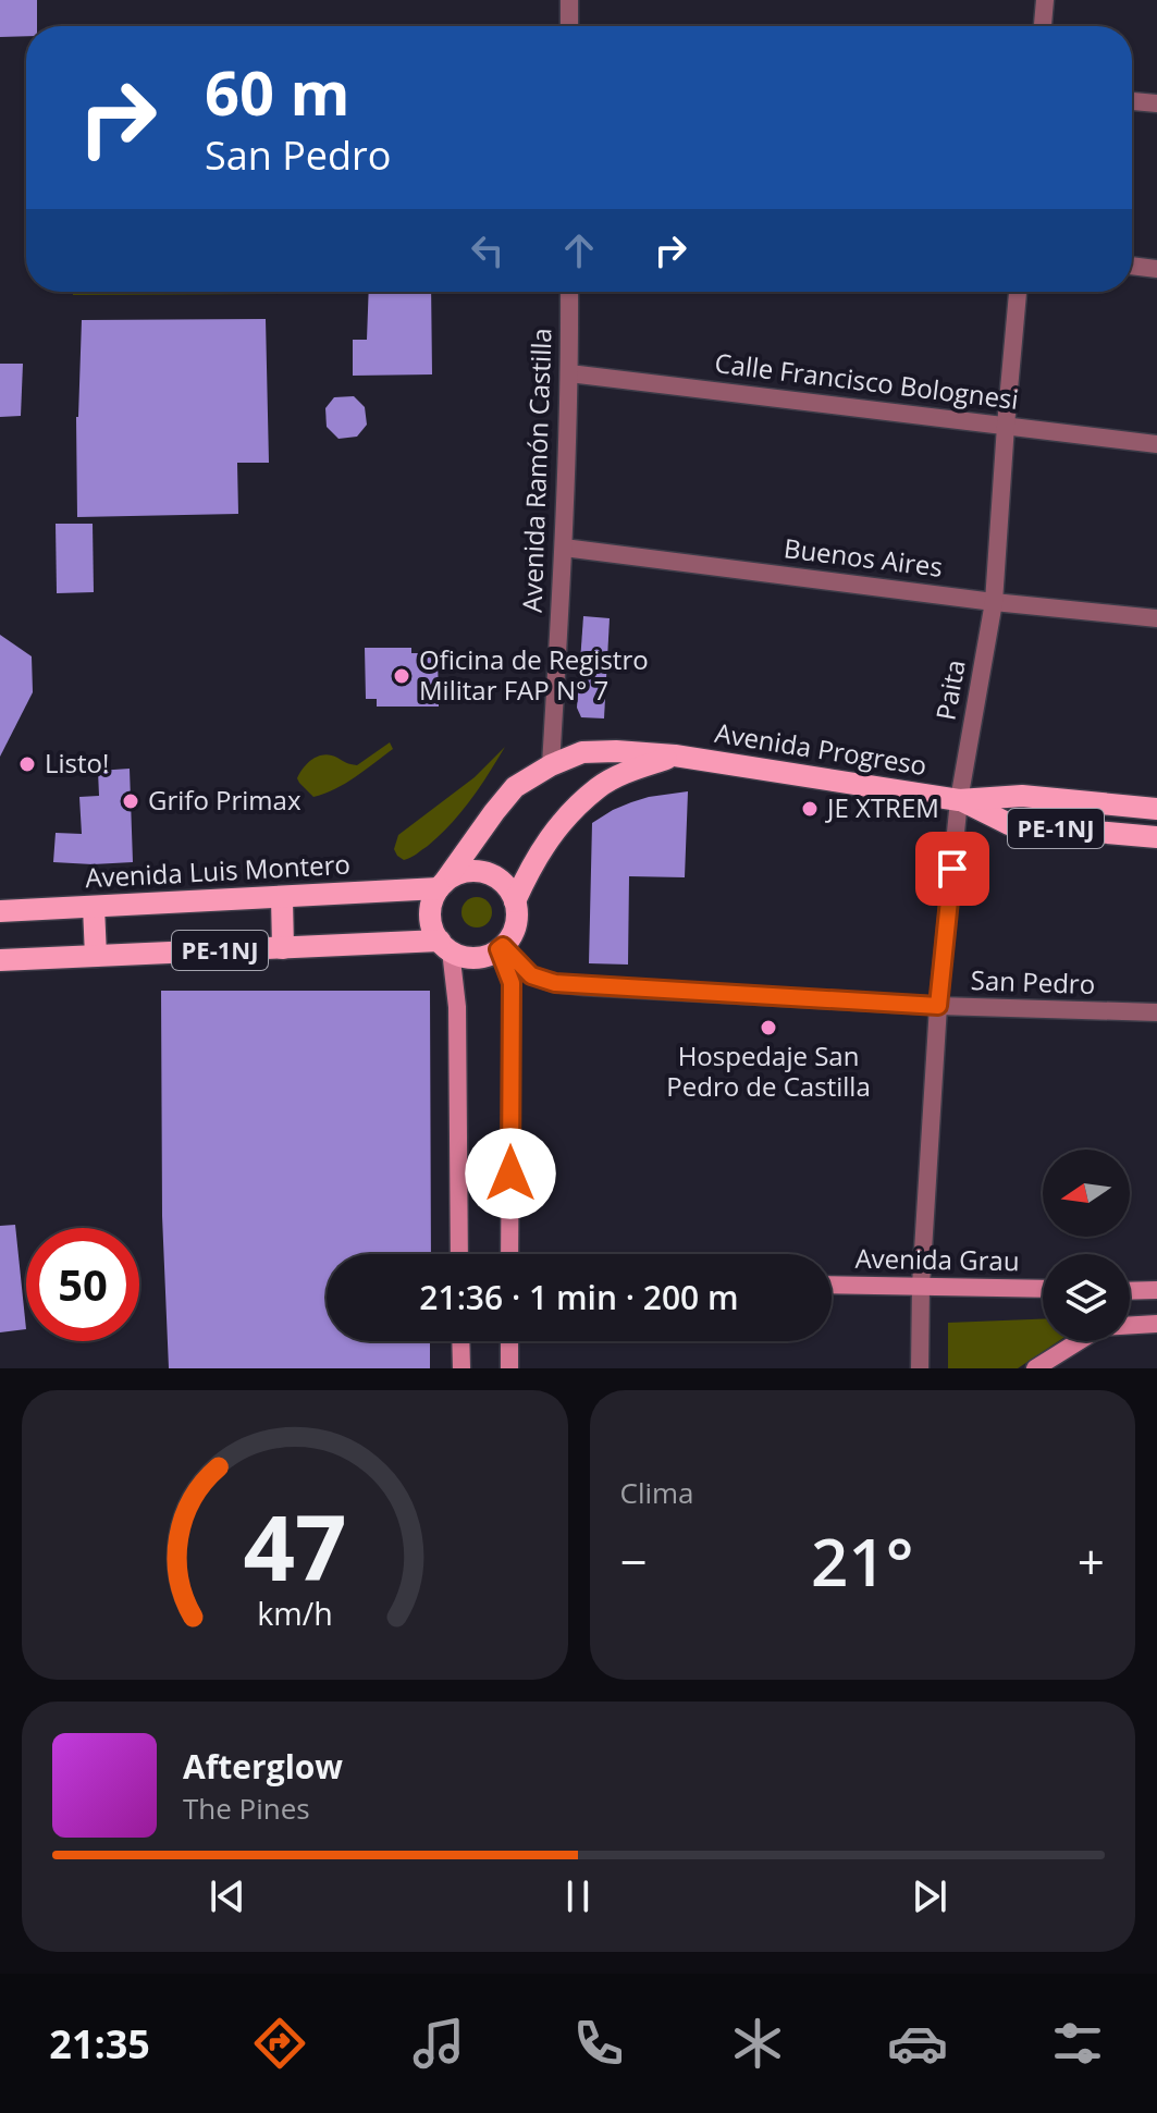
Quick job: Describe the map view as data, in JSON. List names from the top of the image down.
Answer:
{
  "streets": {
    "main road": [
      "Avenida Progreso",
      "PE-1NJ",
      "Avenida Luis Montero",
      "Avenida Grau"
    ],
    "street": [
      "Calle Francisco Bolognesi",
      "Avenida Ramón Castilla",
      "Buenos Aires",
      "Paita",
      "San Pedro"
    ]
  },
  "crossings": [
    ["Calle Francisco Bolognesi", "Avenida Ramón Castilla"],
    ["Calle Francisco Bolognesi", "Paita"],
    ["Avenida Ramón Castilla", "Buenos Aires"],
    ["Avenida Ramón Castilla", "Avenida Progreso"],
    ["Buenos Aires", "Paita"],
    ["Paita", "Avenida Progreso"],
    ["Paita", "San Pedro"],
    ["Paita", "Avenida Grau"],
    ["Avenida Progreso", "PE-1NJ"],
    ["Avenida Progreso", "Avenida Luis Montero"],
    ["Avenida Progreso", "San Pedro"],
    ["PE-1NJ", "Avenida Luis Montero"],
    ["PE-1NJ", "San Pedro"],
    ["Avenida Luis Montero", "San Pedro"]
  ],
  "places": [
    "Oficina de Registro Militar FAP N° 7",
    "Listo!",
    "Grifo Primax",
    "JE XTREM",
    "Hospedaje San Pedro de Castilla"
  ],
  "north": "left",
  "page": {
    "turn": ["60 m", "San Pedro"],
    "limit": "50",
    "trip": "21:36 · 1 min · 200 m",
    "tile": "Clima",
    "heat": ["−", "21°", "+"],
    "song": ["Afterglow", "The Pines"],
    "tabs": "21:35",
    "gauge": ["47", "km/h"]
  }
}
